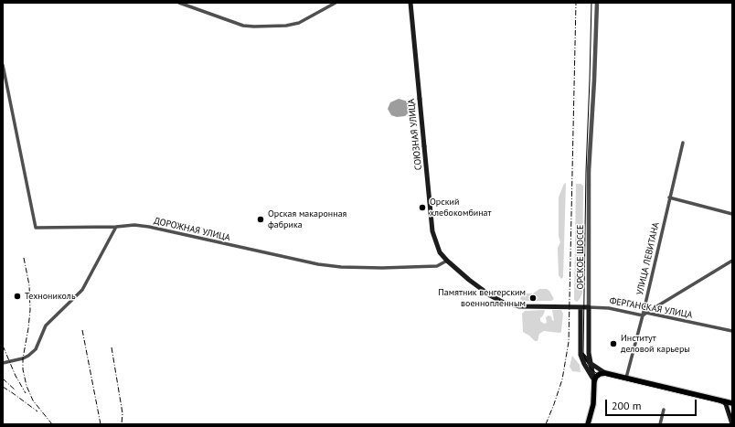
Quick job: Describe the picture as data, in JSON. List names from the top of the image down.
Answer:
{
  "streets": {
    "main road": ["СОЮЗНАЯ УЛИЦА", "ОРСКОЕ ШОССЕ"],
    "street": ["ДОРОЖНАЯ УЛИЦА", "УЛИЦА ЛЕВИТАНА", "ФЕРГАНСКАЯ УЛИЦА"]
  },
  "crossings": [
    ["СОЮЗНАЯ УЛИЦА", "ДОРОЖНАЯ УЛИЦА"],
    ["ОРСКОЕ ШОССЕ", "ФЕРГАНСКАЯ УЛИЦА"],
    ["УЛИЦА ЛЕВИТАНА", "ФЕРГАНСКАЯ УЛИЦА"]
  ],
  "places": [
    "Орский хлебокомбинат",
    "Орская макаронная фабрика",
    "Технониколь",
    "Памятник венгерским военнопленным",
    "Институт деловой карьеры"
  ],
  "scale_bar": "200 m"
}
